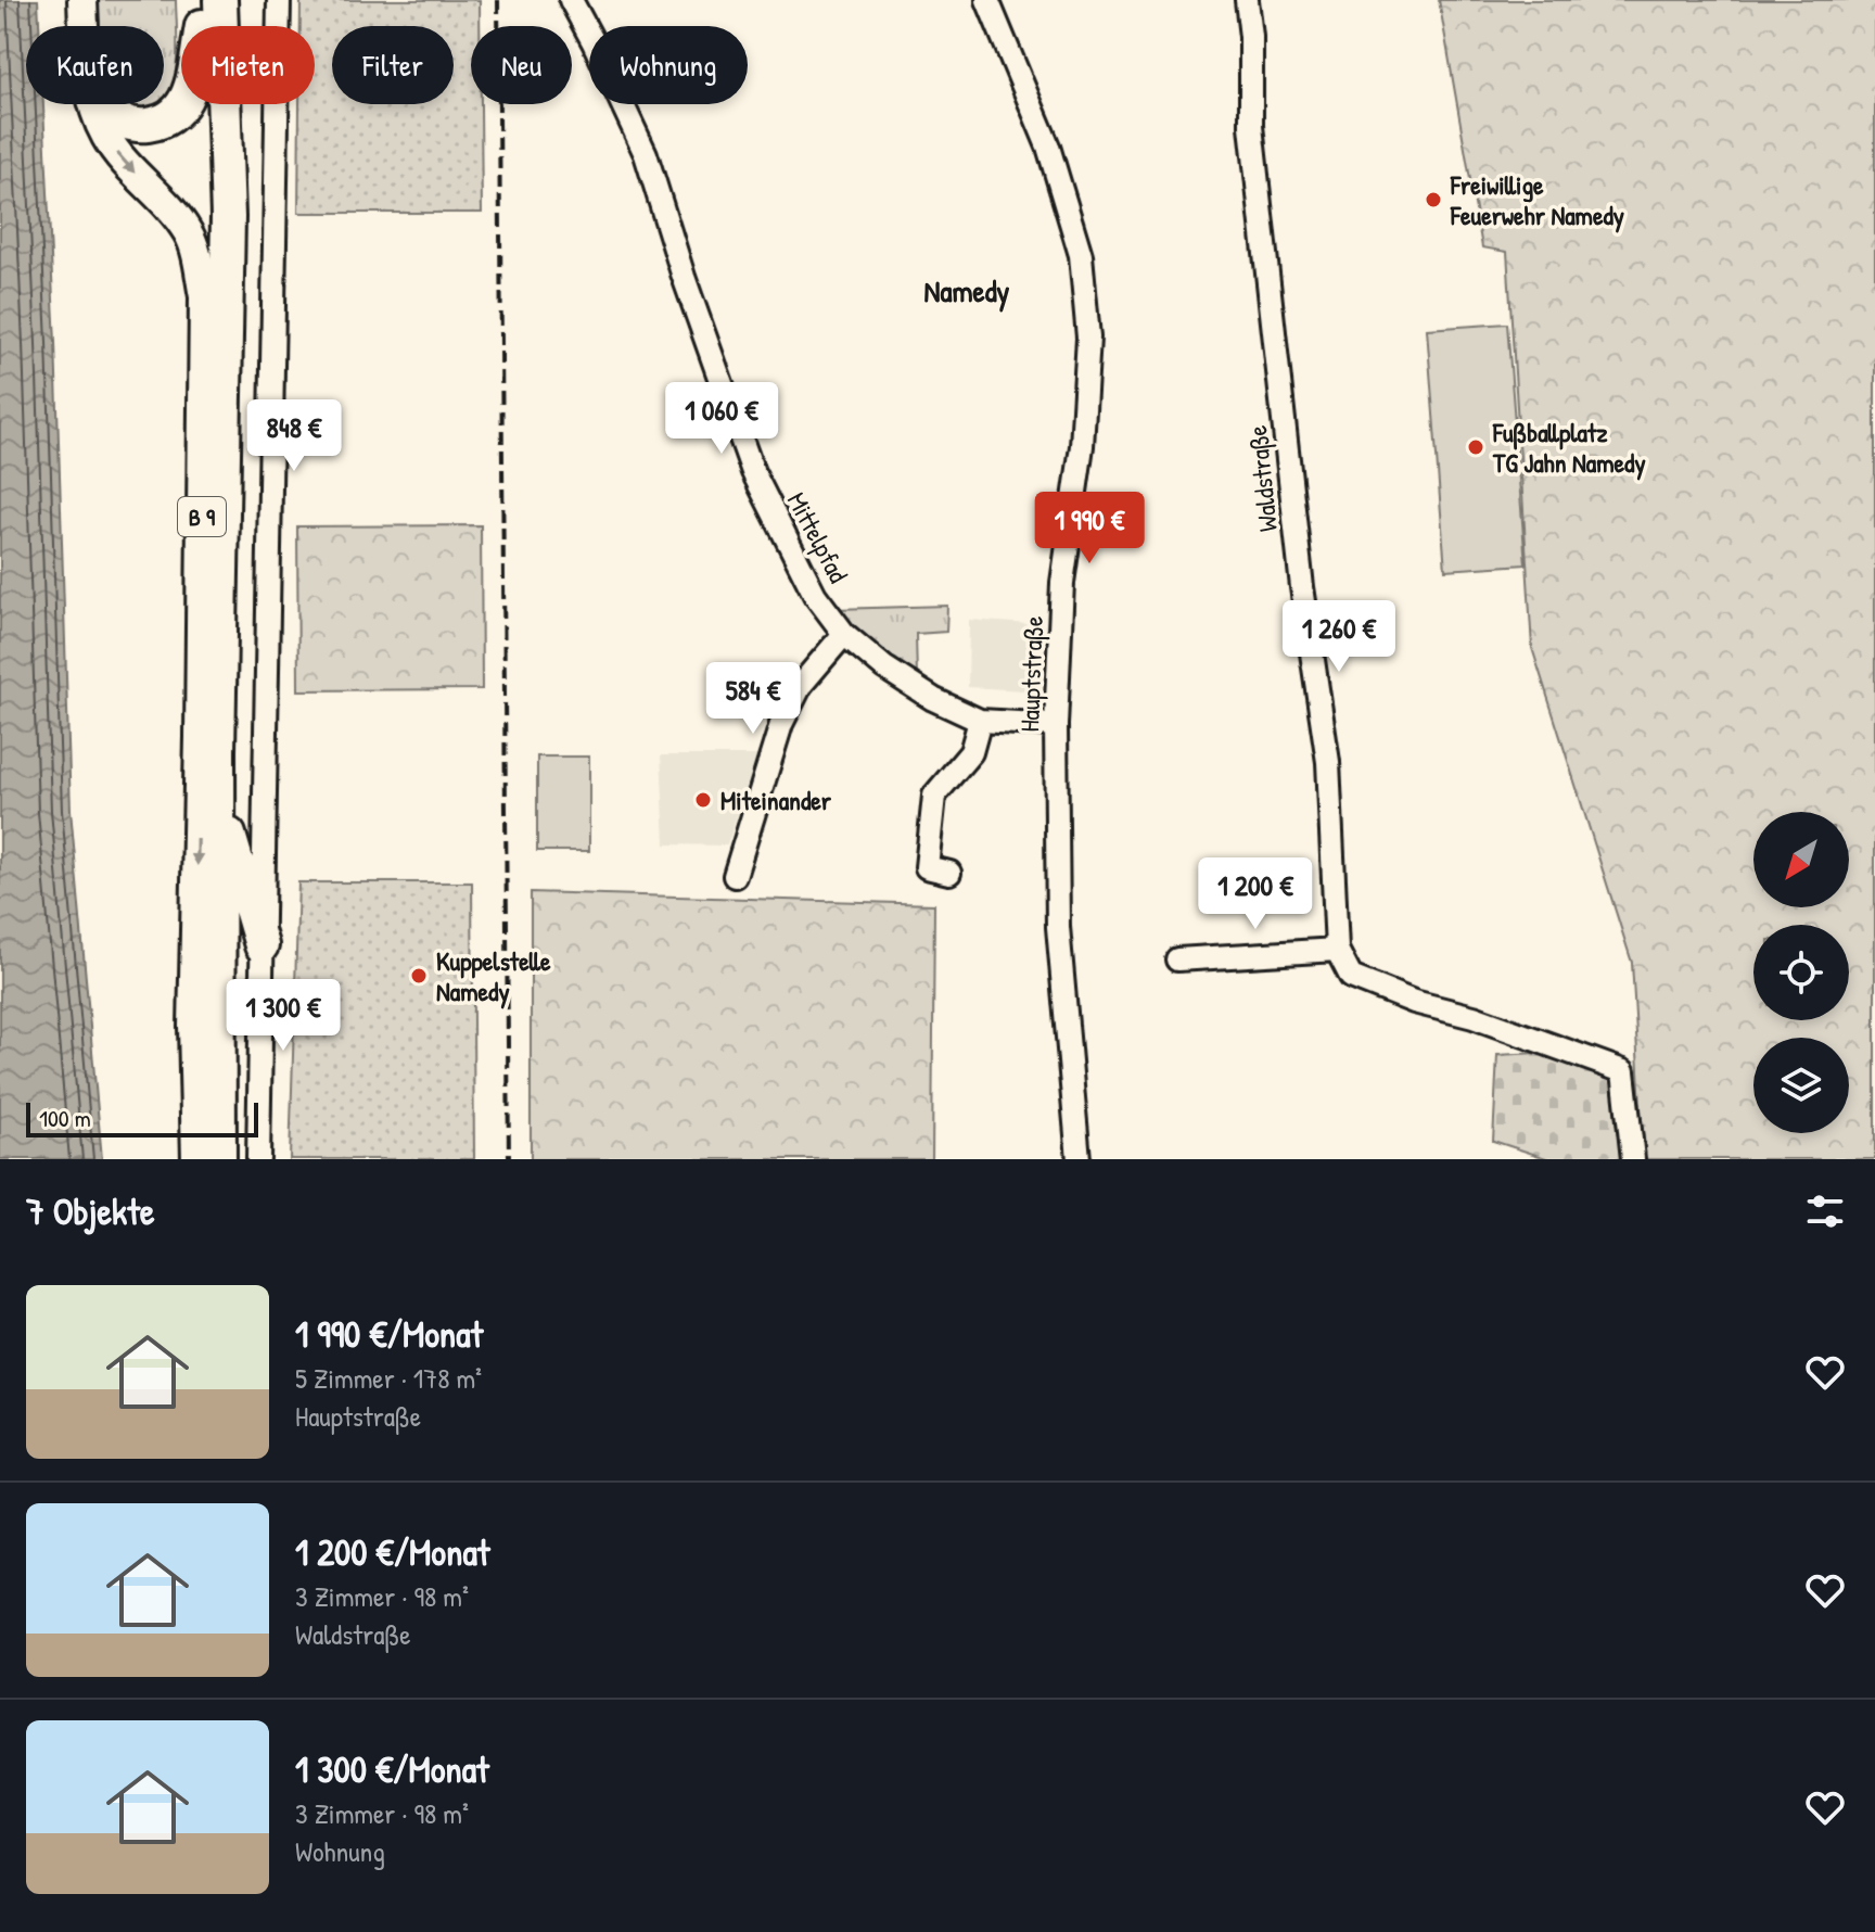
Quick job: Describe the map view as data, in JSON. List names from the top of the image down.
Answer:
{
  "streets": {
    "highway": ["B 9"],
    "street": ["Waldstraße", "Mittelpfad", "Hauptstraße"]
  },
  "crossings": [
    ["Mittelpfad", "Hauptstraße"]
  ],
  "districts": ["Namedy"],
  "places": [
    "Freiwillige Feuerwehr Namedy",
    "Fußballplatz TG Jahn Namedy",
    "Miteinander",
    "Kuppelstelle Namedy"
  ],
  "scale_bar": "100 m",
  "north": "bottom left",
  "page": {
    "chip": [
      "Kaufen",
      "Mieten",
      "Filter",
      "Neu",
      "Wohnung"
    ],
    "price": [
      "1 060 €",
      "848 €",
      "1 990 €",
      "1 260 €",
      "584 €",
      "1 200 €",
      "1 300 €"
    ],
    "scale": "100 m",
    "heading": "7 Objekte",
    "list": [
      {
        "name": "1 990 €/Monat",
        "note": "5 Zimmer · 178 m² · Hauptstraße"
      },
      {
        "name": "1 200 €/Monat",
        "note": "3 Zimmer · 98 m² · Waldstraße"
      },
      {
        "name": "1 300 €/Monat",
        "note": "3 Zimmer · 98 m² · Wohnung"
      }
    ]
  }
}
